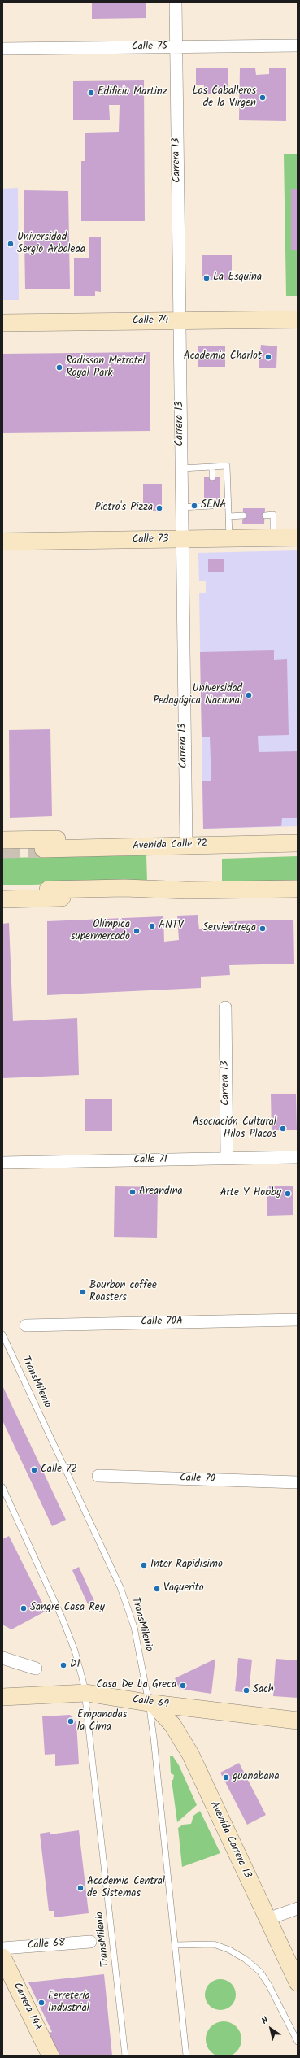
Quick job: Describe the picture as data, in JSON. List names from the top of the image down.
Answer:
{
  "streets": {
    "street": [
      "Calle 75",
      "Carrera 13",
      "Calle 74",
      "Calle 73",
      "Avenida Calle 72",
      "Calle 71",
      "Calle 70A",
      "Calle 70",
      "Calle 69",
      "Avenida Carrera 13",
      "Calle 68",
      "Carrera 14A"
    ],
    "lane": ["TransMilenio"]
  },
  "crossings": [
    ["Calle 75", "Carrera 13"],
    ["Carrera 13", "Calle 74"],
    ["Carrera 13", "Calle 73"],
    ["Carrera 13", "Avenida Calle 72"],
    ["Carrera 13", "Calle 71"],
    ["TransMilenio", "Calle 69"],
    ["TransMilenio", "Avenida Carrera 13"],
    ["Calle 69", "Avenida Carrera 13"]
  ],
  "places": [
    "Edificio Martinz",
    "Los Caballeros de la Virgen",
    "Universidad Sergio Arboleda",
    "La Esquina",
    "Academia Charlot",
    "Radisson Metrotel Royal Park",
    "SENA",
    "Pietro's Pizza",
    "Universidad Pedagógica Nacional",
    "ANTV",
    "Servientrega",
    "Olímpica supermercado",
    "Asociación Cultural Hilos Placos",
    "Areandina",
    "Arte Y Hobby",
    "Bourbon coffee Roasters",
    "Calle 72",
    "Inter Rapidisimo",
    "Vaquerito",
    "Sangre Casa Rey",
    "D1",
    "Casa De La Greca",
    "Sach",
    "Empanadas la Cima",
    "guanabana",
    "Academia Central de Sistemas",
    "Ferretería Industrial"
  ],
  "north": "top left"
}
